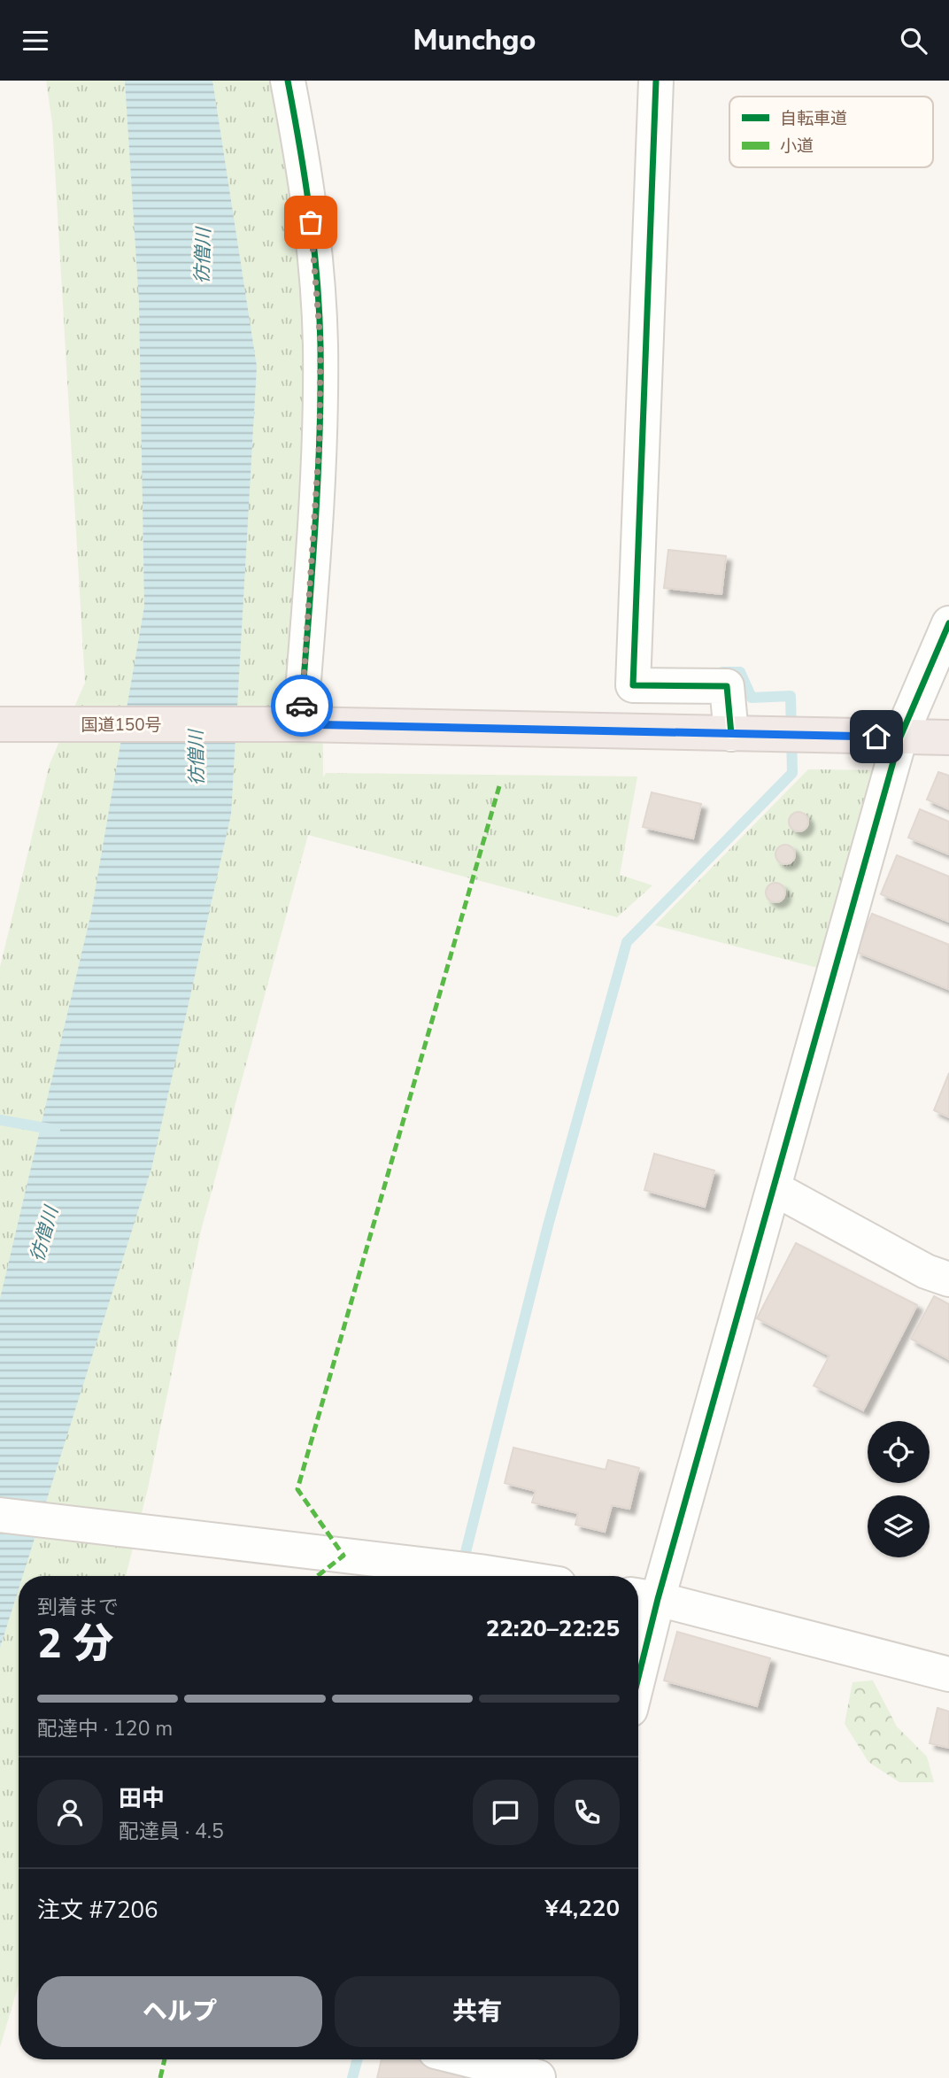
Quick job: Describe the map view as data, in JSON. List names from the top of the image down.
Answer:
{
  "streets": {
    "highway": ["国道150号"]
  },
  "water": ["彷僧川"],
  "legend": ["自転車道", "小道"],
  "page": {
    "header": "Munchgo",
    "heading": ["2 分", "到着まで", "22:20–22:25"],
    "panel": [
      "田中",
      "配達員 · 4.5",
      "注文 #7206",
      "¥4,220"
    ],
    "bar": "配達中 · 120 m",
    "buttons": ["ヘルプ", "共有"]
  }
}
